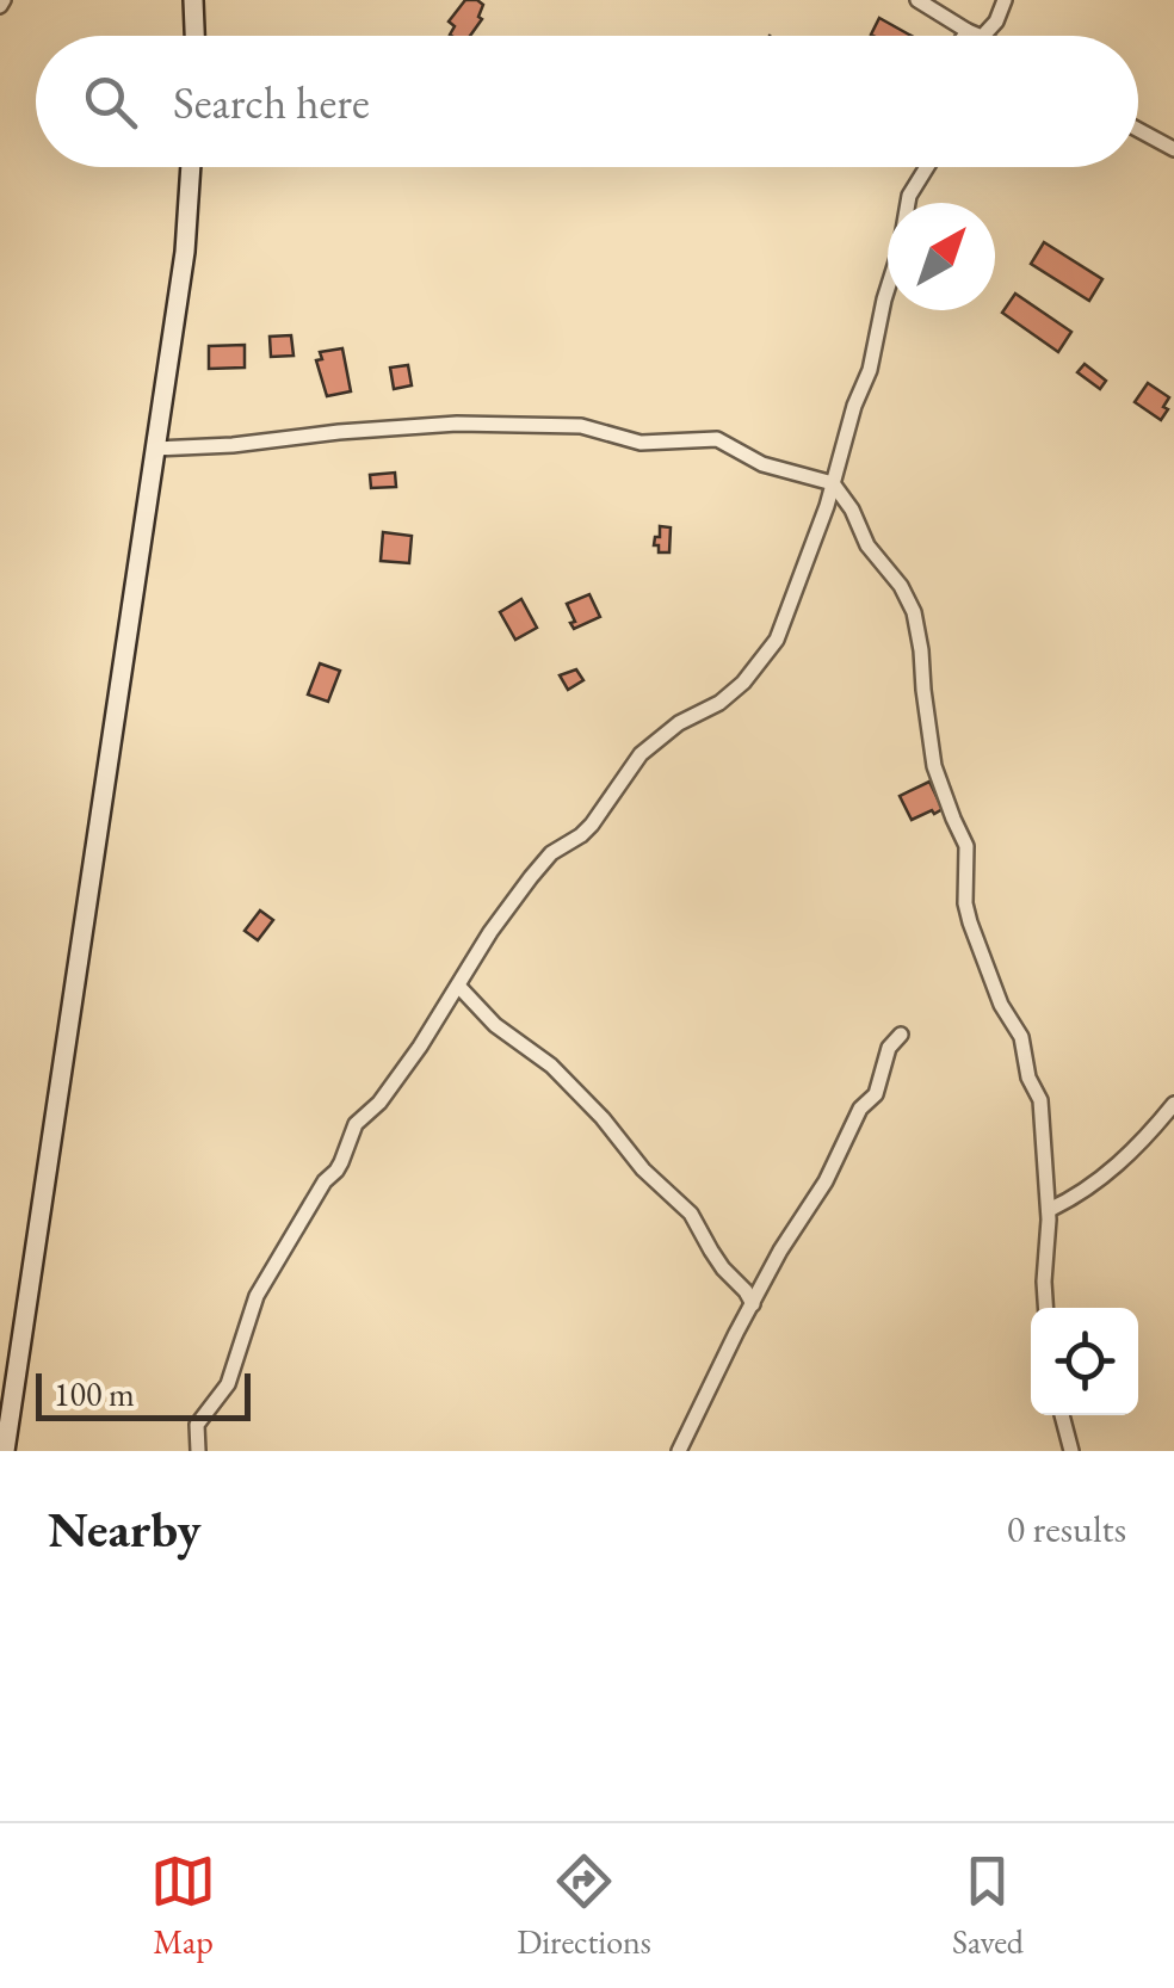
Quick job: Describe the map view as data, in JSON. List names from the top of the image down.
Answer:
{
  "scale_bar": "100 m",
  "north": "top right",
  "page": {
    "search": "Search here",
    "scale": "100 m",
    "heading": ["Nearby", "0 results"],
    "nav": ["Map", "Directions", "Saved"]
  }
}
